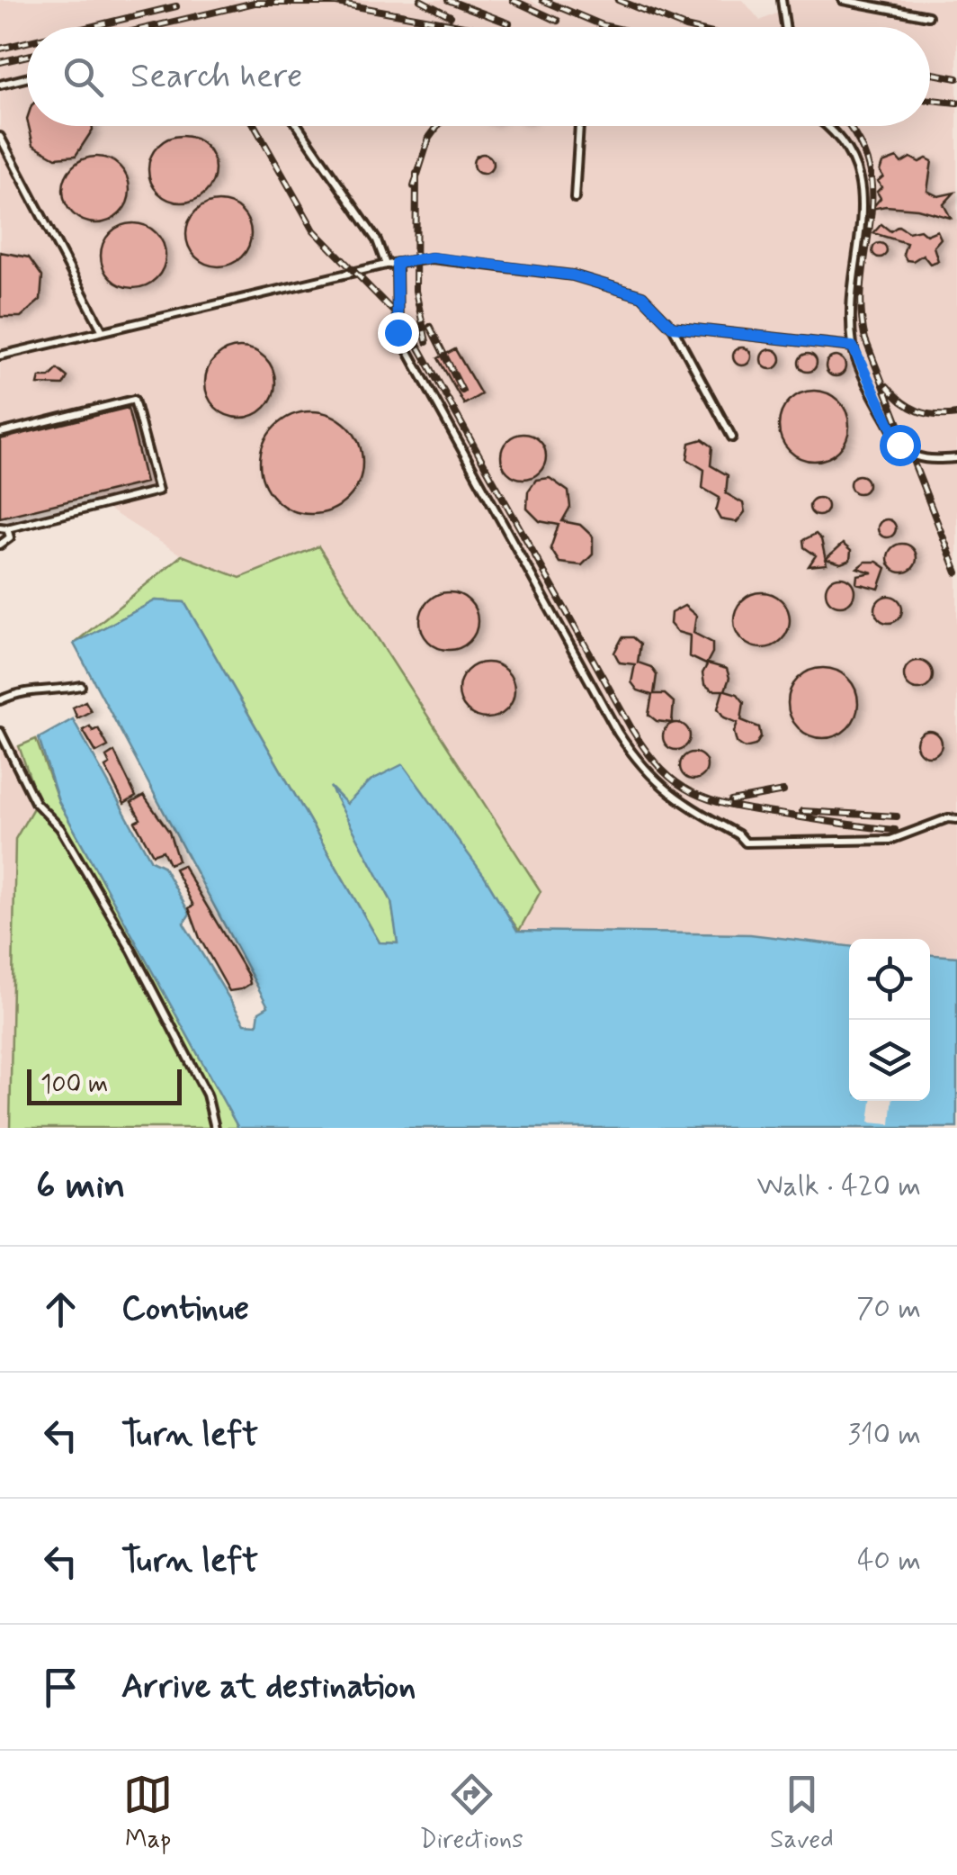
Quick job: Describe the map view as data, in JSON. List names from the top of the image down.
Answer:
{
  "scale_bar": "100 m",
  "page": {
    "search": "Search here",
    "scale": "100 m",
    "heading": ["6 min", "Walk · 420 m"],
    "list": [
      ["Continue", "70 m"],
      ["Turn left", "310 m"],
      ["Turn left", "40 m"],
      "Arrive at destination"
    ],
    "nav": ["Map", "Directions", "Saved"]
  }
}
